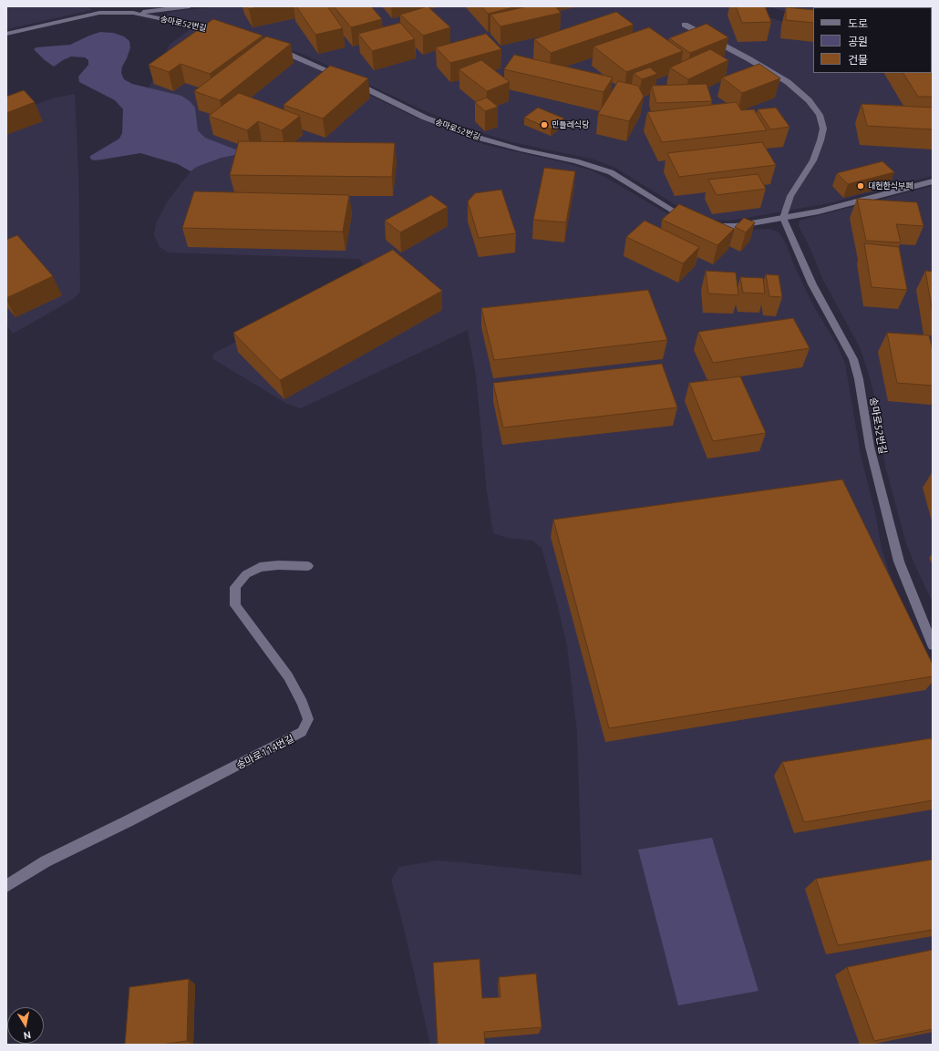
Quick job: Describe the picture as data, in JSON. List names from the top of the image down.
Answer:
{
  "streets": {
    "street": ["송마로52번길", "송마로114번길"]
  },
  "places": ["민들레식당", "대현한식부페"],
  "legend": ["도로", "공원", "건물"],
  "north": "bottom"
}
